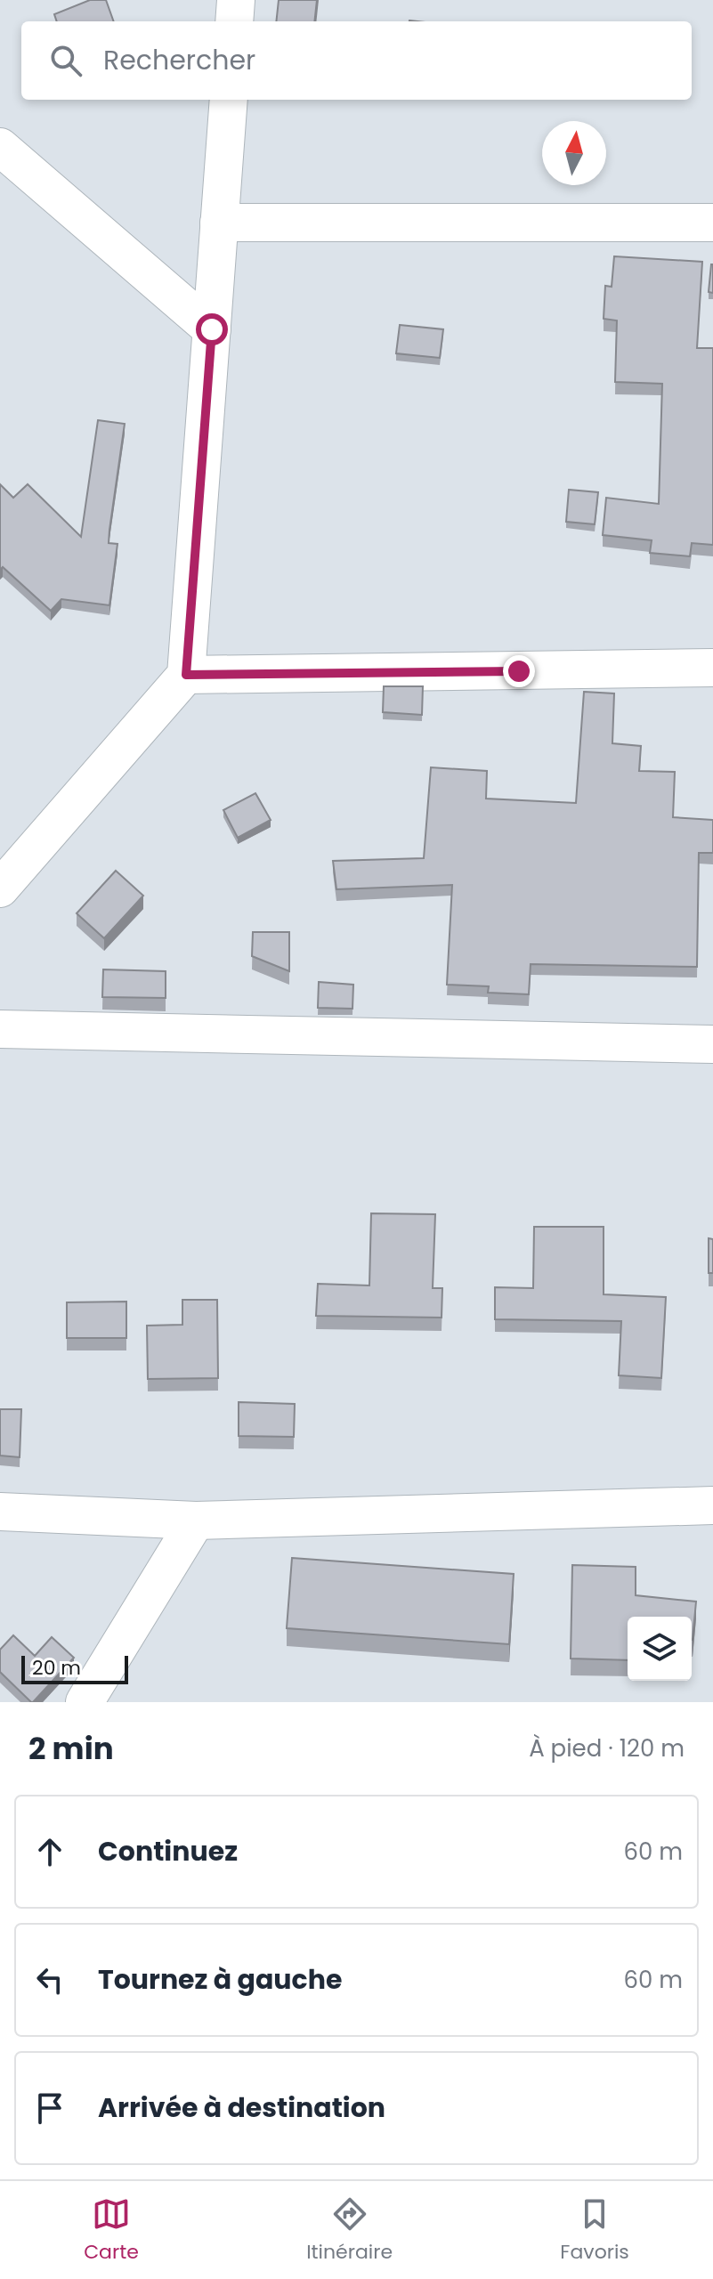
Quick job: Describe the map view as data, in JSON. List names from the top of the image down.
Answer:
{
  "scale_bar": "20 m",
  "north": "top",
  "page": {
    "search": "Rechercher",
    "scale": "20 m",
    "heading": ["2 min", "À pied · 120 m"],
    "list": [
      ["Continuez", "60 m"],
      ["Tournez à gauche", "60 m"],
      "Arrivée à destination"
    ],
    "nav": ["Carte", "Itinéraire", "Favoris"]
  }
}
